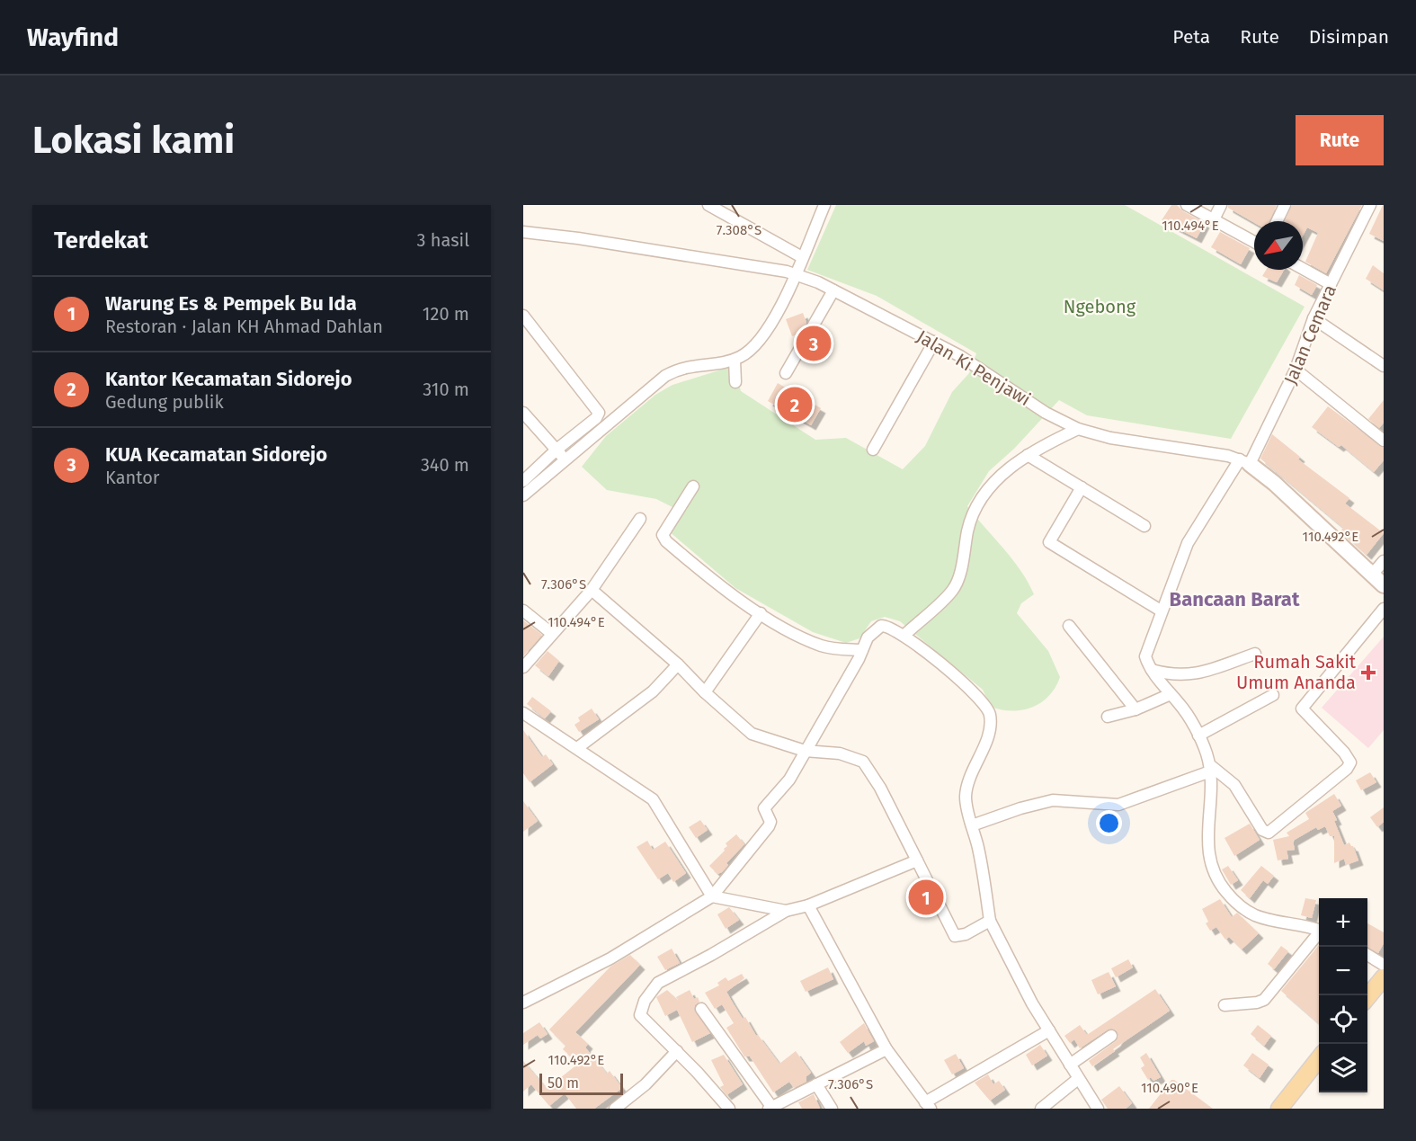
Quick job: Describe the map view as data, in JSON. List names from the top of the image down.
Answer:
{
  "streets": {
    "street": ["Jalan Cemara", "Jalan Ki Penjawi"]
  },
  "crossings": [
    ["Jalan Cemara", "Jalan Ki Penjawi"]
  ],
  "districts": ["Bancaan Barat"],
  "parks": ["Ngebong"],
  "places": {
    "health": ["Rumah Sakit Umum Ananda"]
  },
  "scale_bar": "50 m",
  "north": "bottom left",
  "page": {
    "header": "Wayfind",
    "nav": ["Peta", "Rute", "Disimpan"],
    "buttons": "Rute",
    "title": "Lokasi kami",
    "heading": ["Terdekat", "3 hasil"],
    "list": [
      {
        "mark": "1",
        "name": "Warung Es & Pempek Bu Ida",
        "note": "Restoran · Jalan KH Ahmad Dahlan",
        "value": "120 m"
      },
      {
        "mark": "2",
        "name": "Kantor Kecamatan Sidorejo",
        "note": "Gedung publik",
        "value": "310 m"
      },
      {
        "mark": "3",
        "name": "KUA Kecamatan Sidorejo",
        "note": "Kantor",
        "value": "340 m"
      }
    ],
    "pins": ["3", "2", "1"],
    "map_buttons": ["+", "−"],
    "scale": "50 m"
  },
  "coordinates": [
    "110.494°E",
    "7.308°S",
    "110.492°E",
    "7.306°S",
    "110.490°E"
  ]
}
